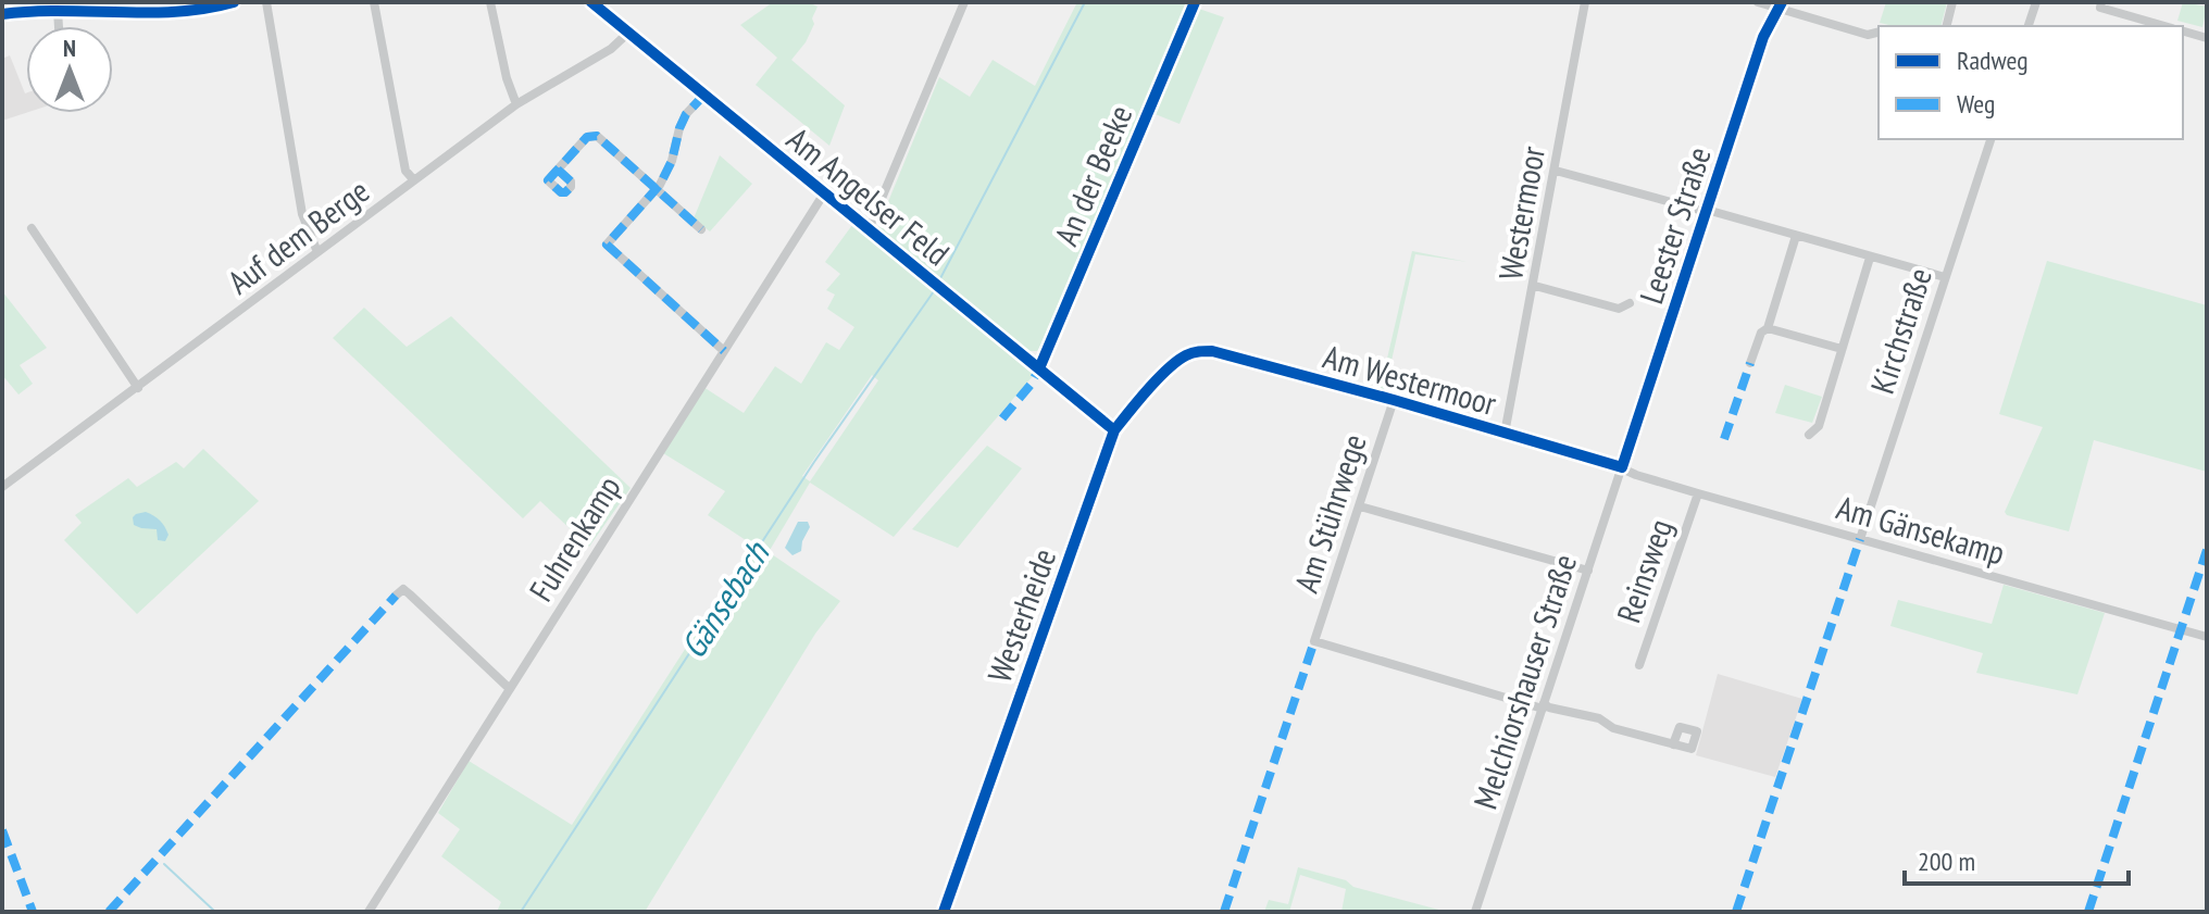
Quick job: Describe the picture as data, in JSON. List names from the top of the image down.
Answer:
{
  "streets": {
    "street": [
      "An der Beeke",
      "Am Angelser Feld",
      "Westermoor",
      "Leester Straße",
      "Auf dem Berge",
      "Kirchstraße",
      "Am Westermoor",
      "Am Stührwege",
      "Am Gänsekamp",
      "Fuhrenkamp",
      "Reinsweg",
      "Westerheide",
      "Melchiorshauser Straße"
    ]
  },
  "crossings": [
    ["An der Beeke", "Am Angelser Feld"],
    ["Am Angelser Feld", "Auf dem Berge"],
    ["Am Angelser Feld", "Fuhrenkamp"],
    ["Am Angelser Feld", "Westerheide"],
    ["Westermoor", "Am Westermoor"],
    ["Leester Straße", "Am Westermoor"],
    ["Leester Straße", "Am Gänsekamp"],
    ["Leester Straße", "Melchiorshauser Straße"],
    ["Kirchstraße", "Am Gänsekamp"],
    ["Am Westermoor", "Am Stührwege"],
    ["Am Westermoor", "Am Gänsekamp"],
    ["Am Westermoor", "Westerheide"],
    ["Am Westermoor", "Melchiorshauser Straße"],
    ["Am Stührwege", "Melchiorshauser Straße"],
    ["Am Gänsekamp", "Reinsweg"],
    ["Am Gänsekamp", "Melchiorshauser Straße"]
  ],
  "water": ["Gänsebach"],
  "legend": ["Radweg", "Weg"],
  "scale_bar": "200 m",
  "north": "top"
}
